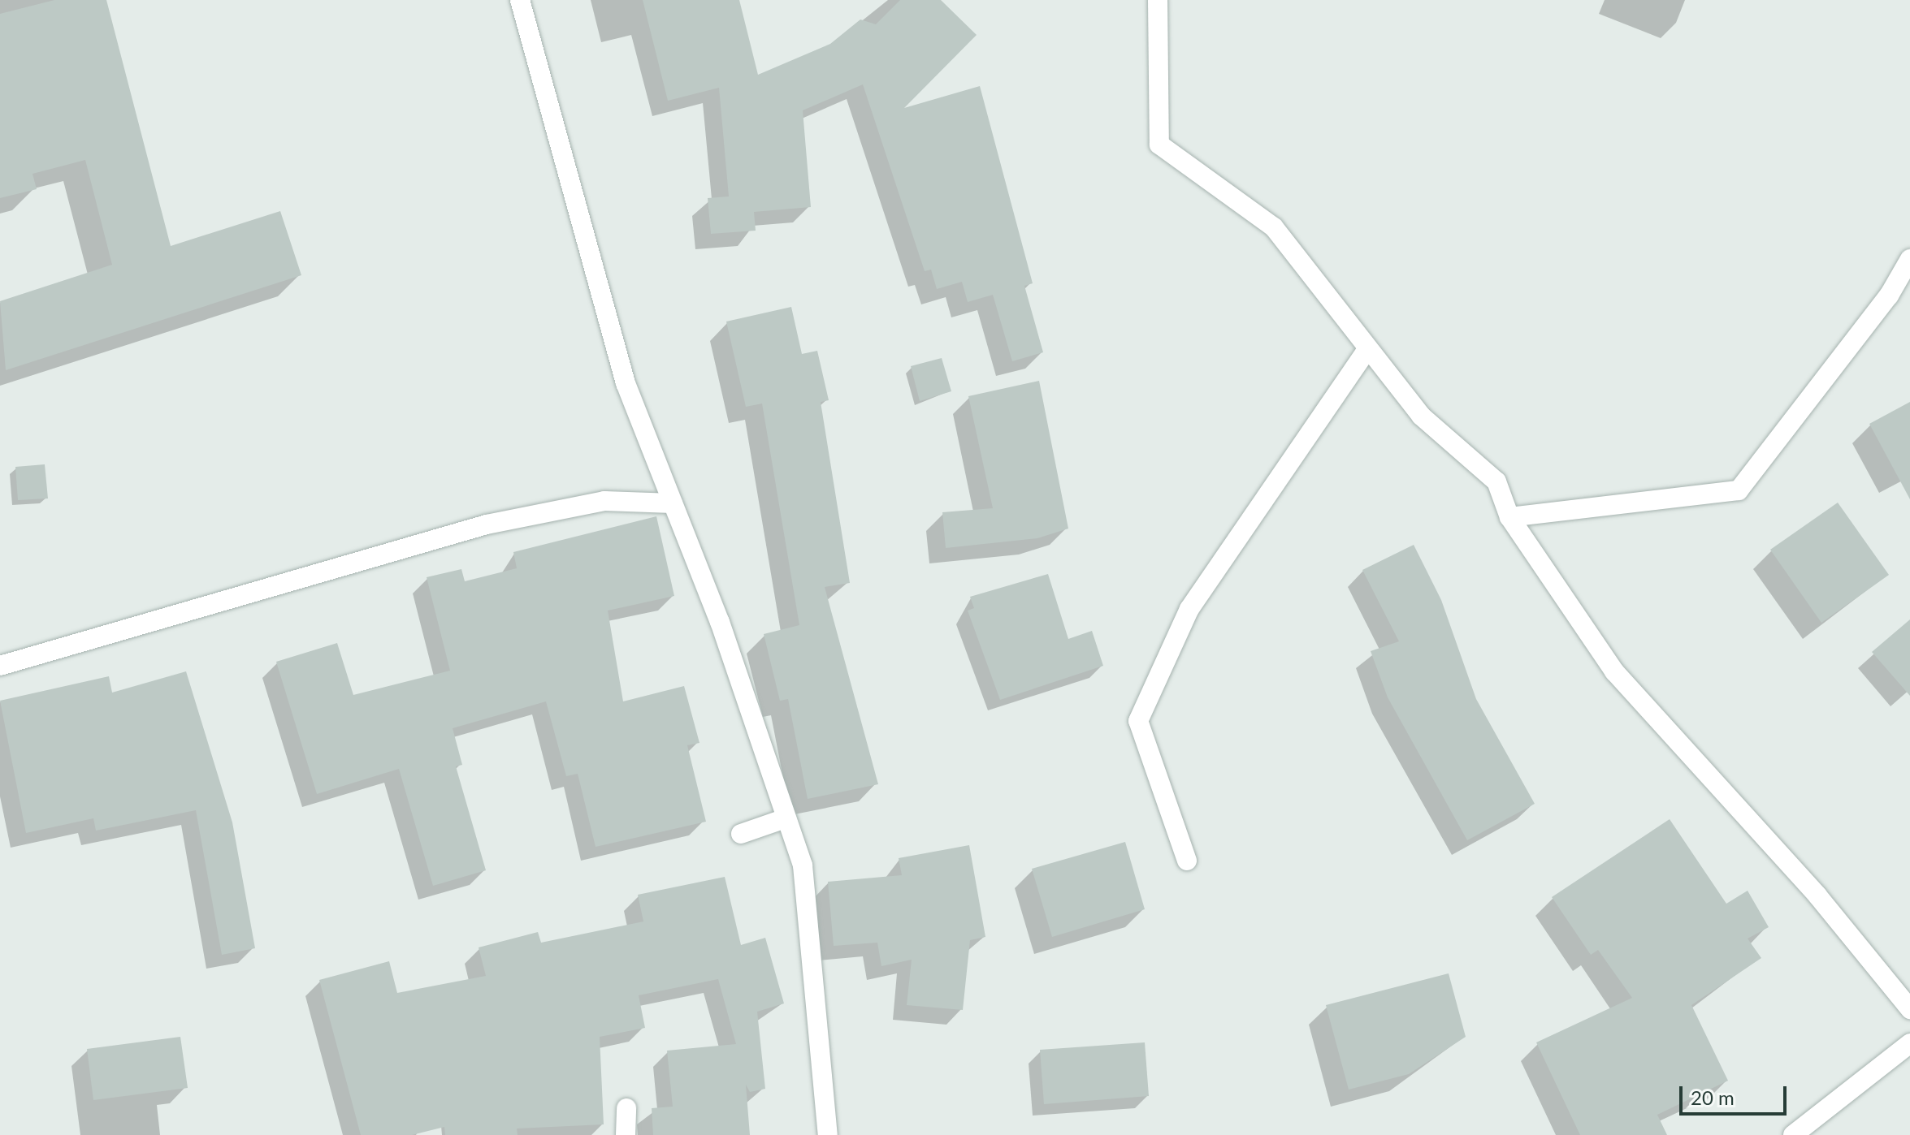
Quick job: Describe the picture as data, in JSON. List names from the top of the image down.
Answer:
{
  "scale_bar": "20 m"
}
